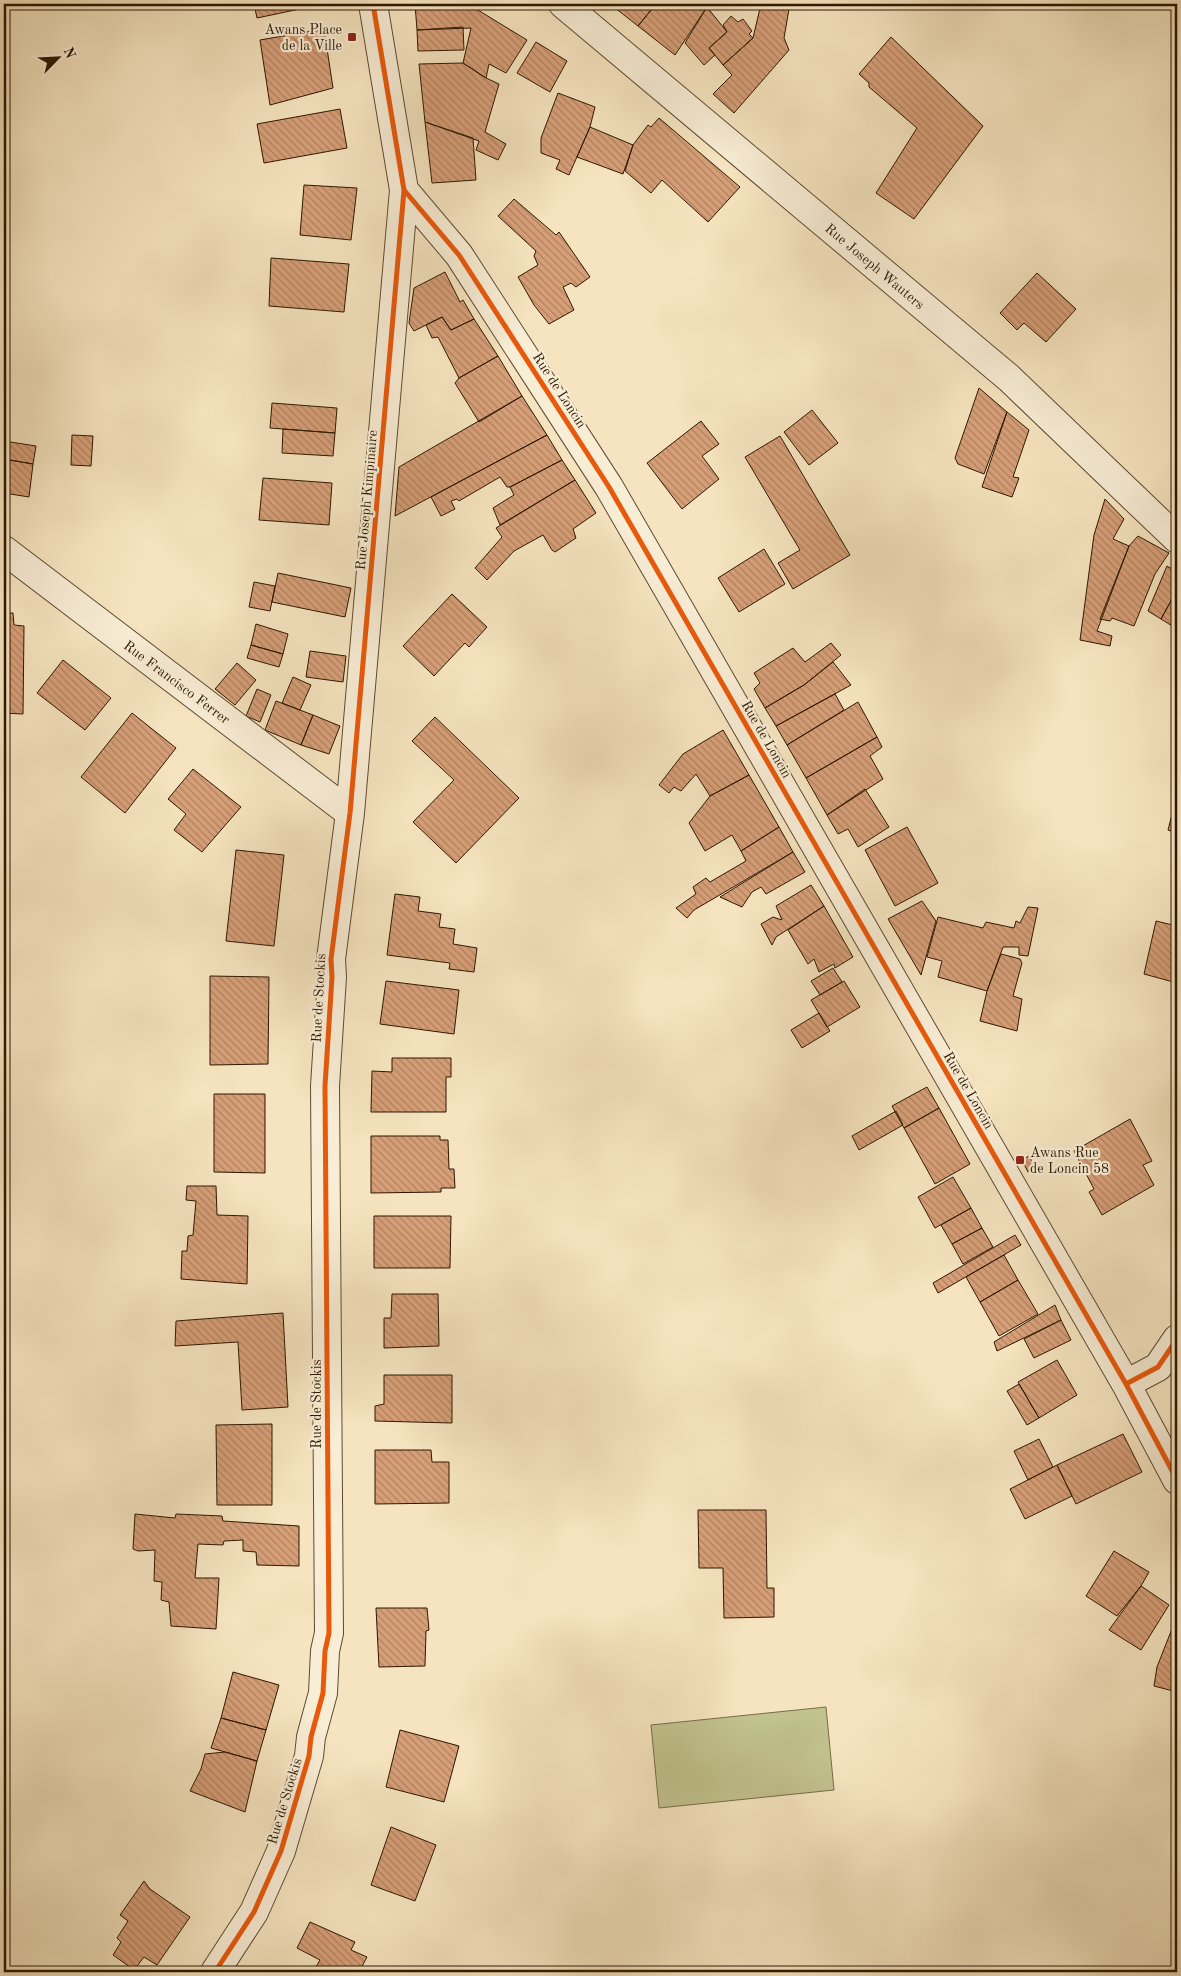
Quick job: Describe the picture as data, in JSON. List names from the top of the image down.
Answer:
{
  "streets": {
    "street": [
      "Rue Joseph Wauters",
      "Rue de Loncin",
      "Rue Joseph Kimpinaire",
      "Rue Francisco Ferrer",
      "Rue de Stockis"
    ]
  },
  "crossings": [
    ["Rue de Loncin", "Rue Joseph Kimpinaire"],
    ["Rue Joseph Kimpinaire", "Rue Francisco Ferrer"],
    ["Rue Joseph Kimpinaire", "Rue de Stockis"],
    ["Rue Francisco Ferrer", "Rue de Stockis"]
  ],
  "places": {
    "transit": ["Awans Place de la Ville", "Awans Rue de Loncin 58"]
  },
  "north": "top right"
}
